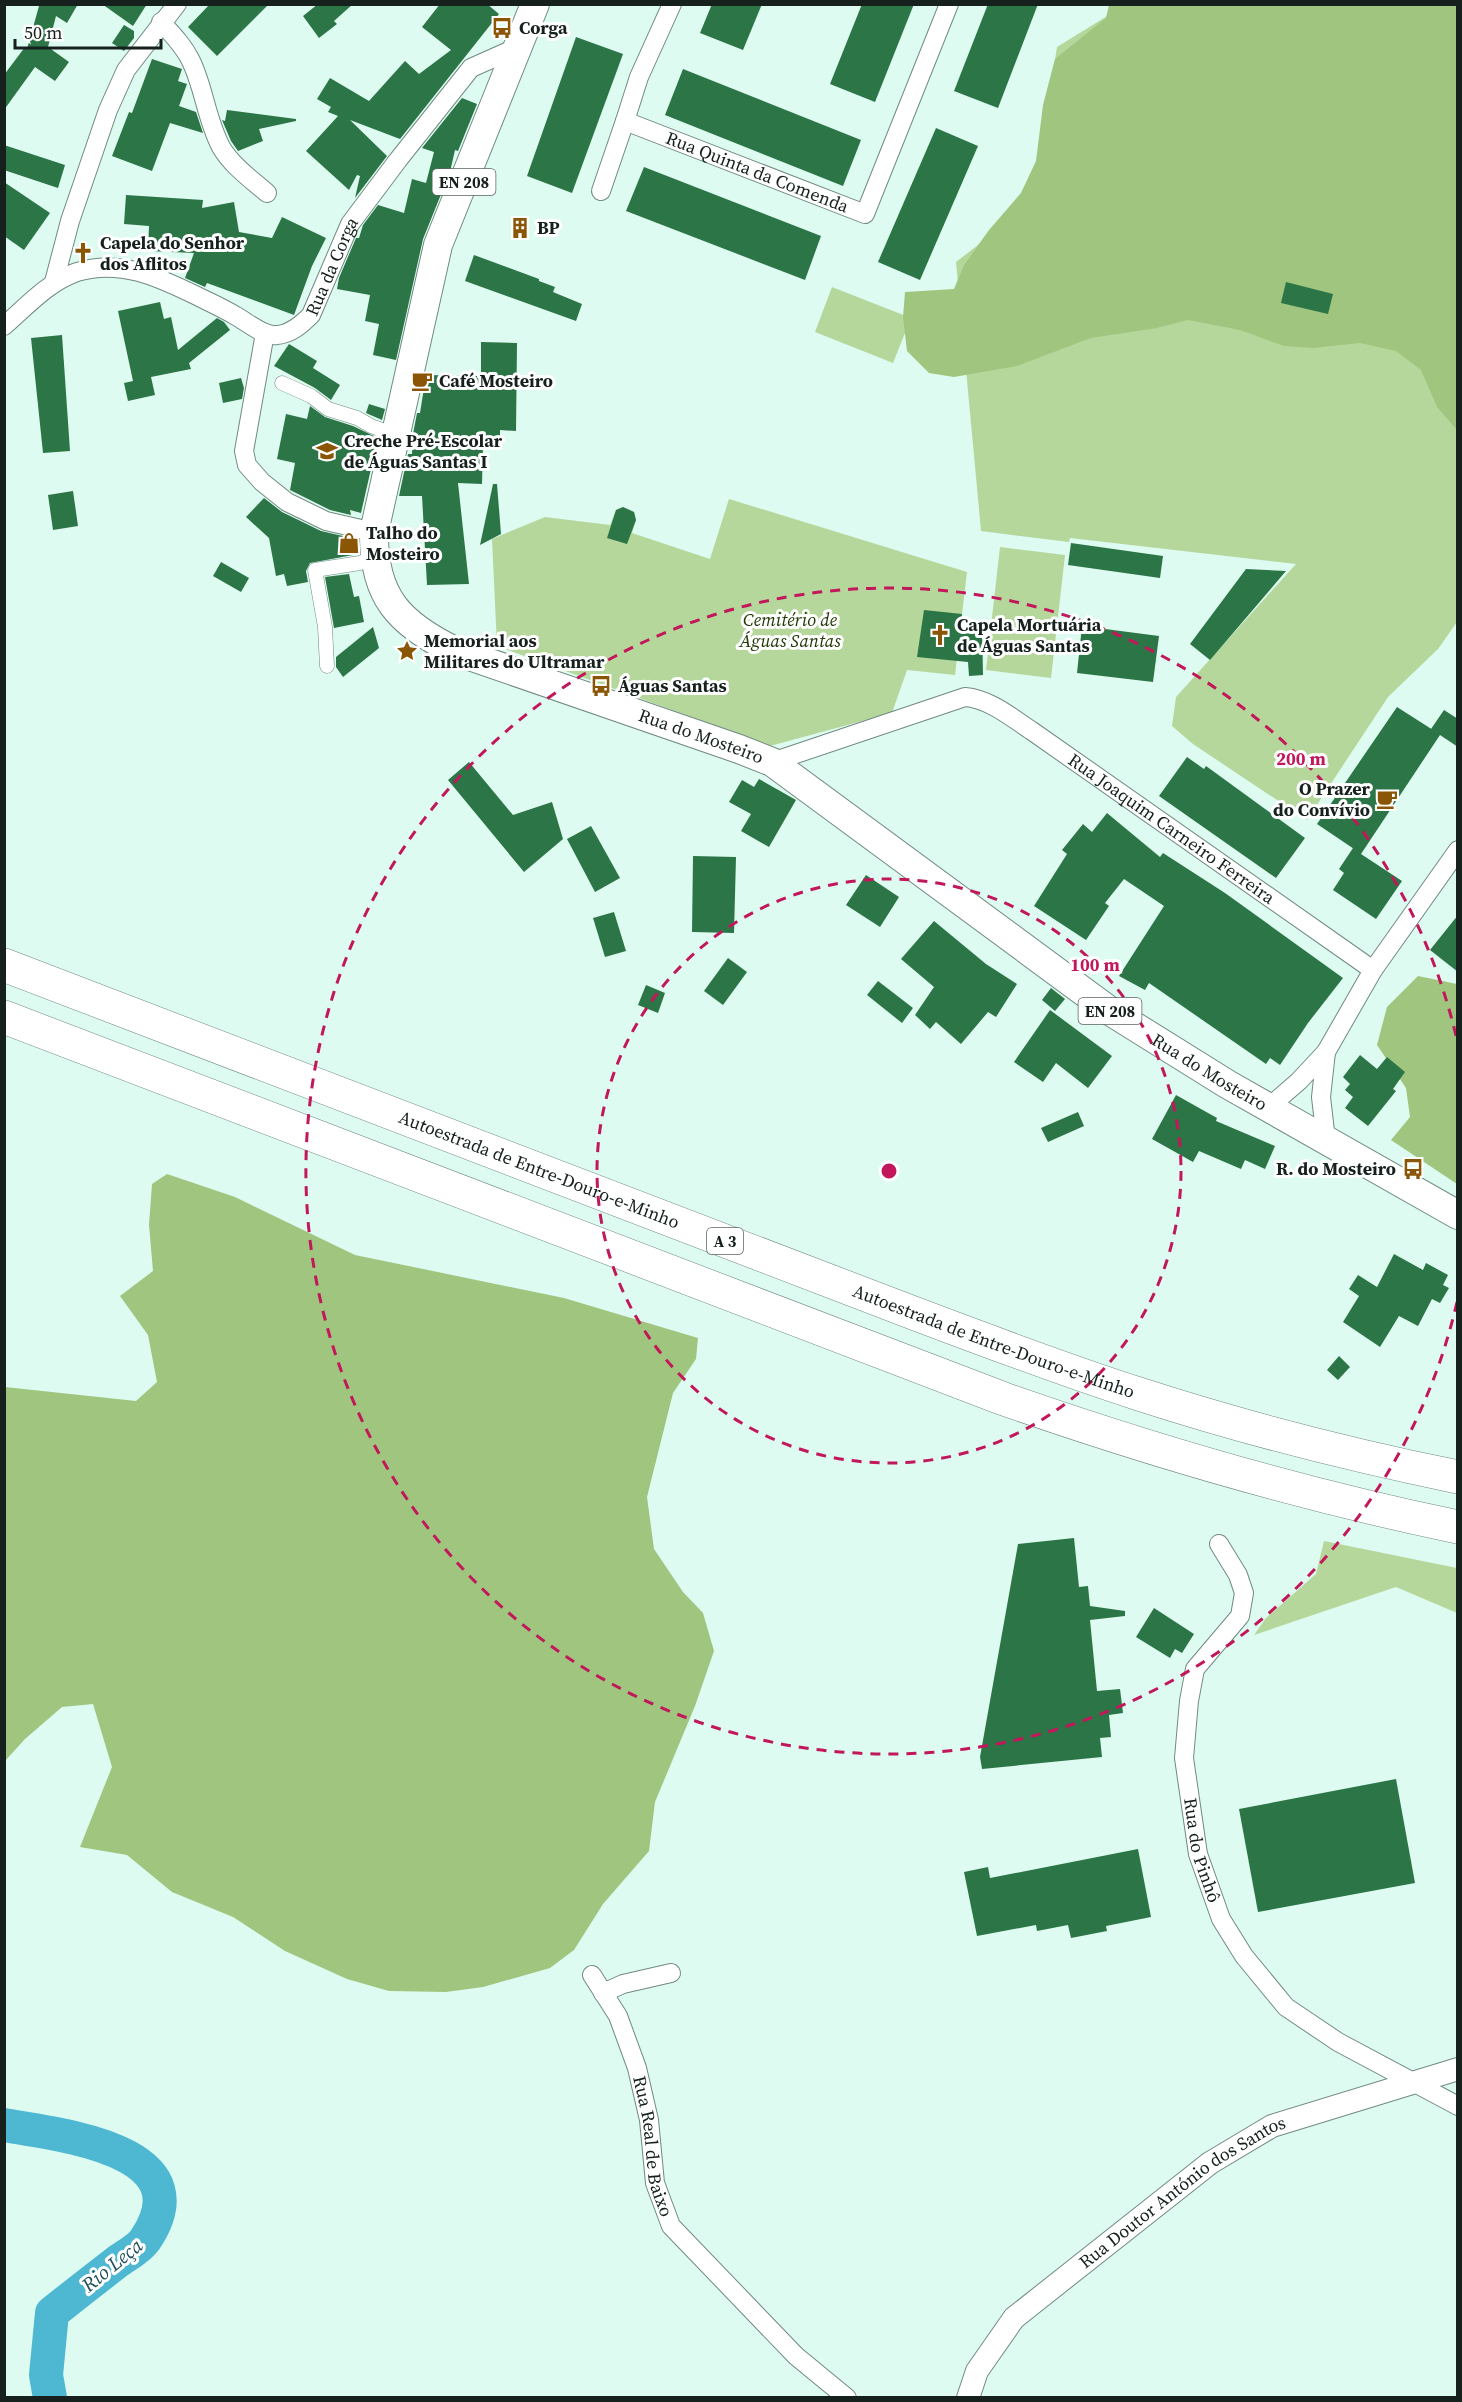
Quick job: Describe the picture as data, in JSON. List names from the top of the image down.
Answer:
{
  "streets": {
    "highway": ["Autoestrada de Entre-Douro-e-Minho", "A 3"],
    "main road": ["EN 208", "Rua do Mosteiro"],
    "street": [
      "Rua Quinta da Comenda",
      "Rua da Corga",
      "Rua Joaquim Carneiro Ferreira",
      "Rua do Pinhô",
      "Rua Real de Baixo",
      "Rua Doutor António dos Santos"
    ]
  },
  "crossings": [
    ["Rua da Corga", "Rua do Mosteiro"],
    ["Rua do Mosteiro", "Rua Joaquim Carneiro Ferreira"],
    ["Rua do Pinhô", "Rua Doutor António dos Santos"]
  ],
  "water": ["Rio Leça"],
  "parks": ["Cemitério de Águas Santas"],
  "places": {
    "bus stop": ["Corga", "Águas Santas", "R. do Mosteiro"],
    "building": ["BP"],
    "church": ["Capela do Senhor dos Aflitos", "Capela Mortuária de Águas Santas"],
    "cafe": ["Café Mosteiro", "O Prazer do Convívio"],
    "school or university": ["Creche Pré-Escolar de Águas Santas I"],
    "shop": ["Talho do Mosteiro"],
    "place": ["Memorial aos Militares do Ultramar"]
  },
  "scale_bar": "50 m",
  "rings": ["200 m", "100 m"]
}
